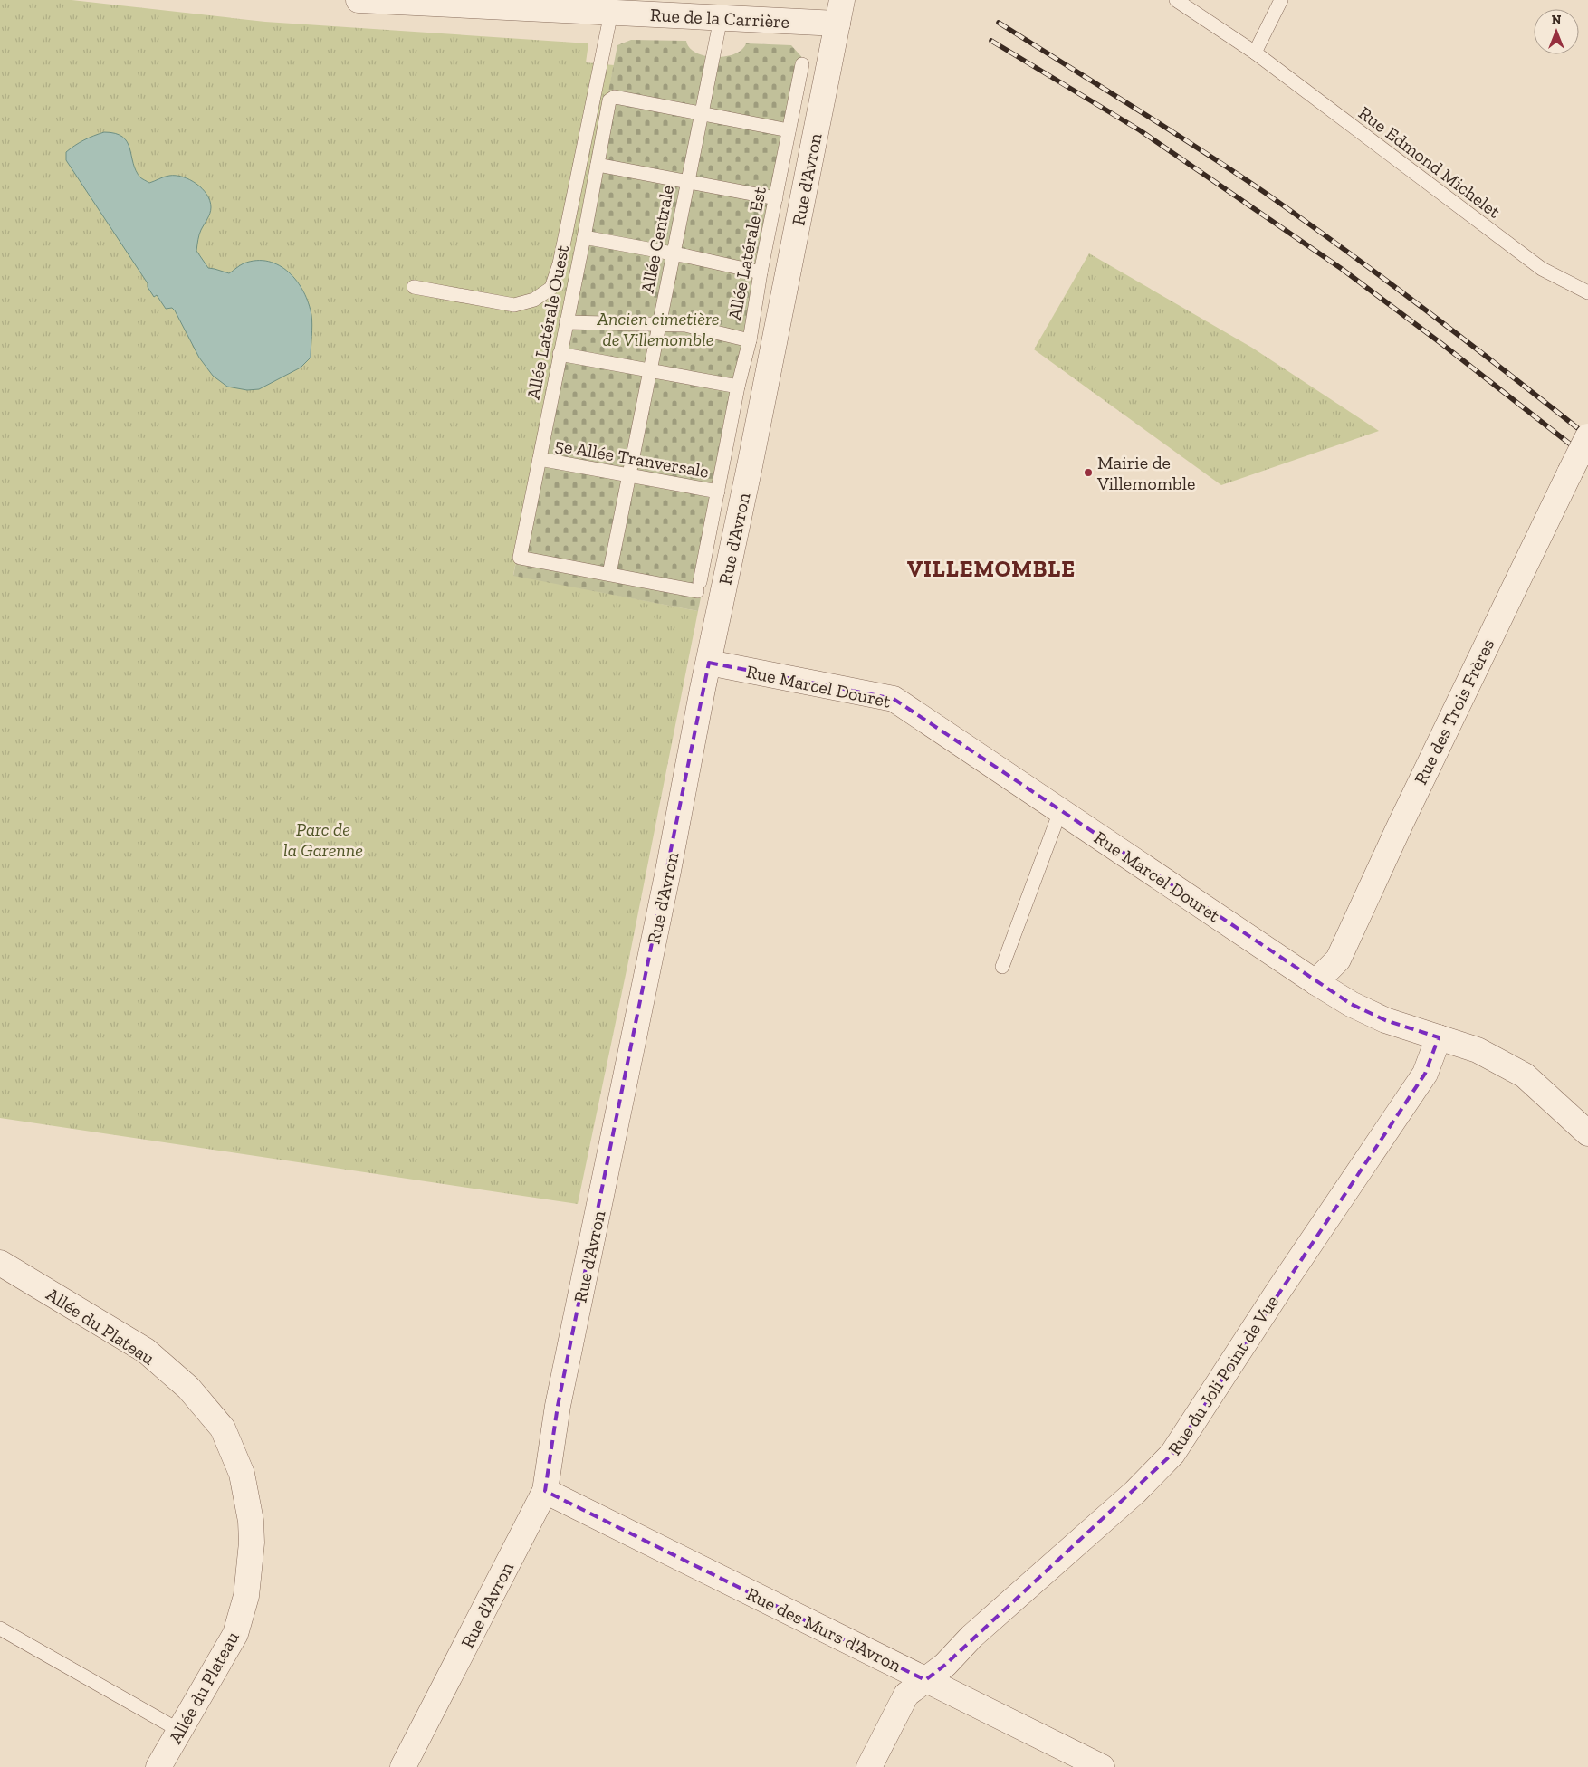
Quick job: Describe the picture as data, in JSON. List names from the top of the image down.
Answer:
{
  "streets": {
    "street": [
      "Rue de la Carrière",
      "Rue d'Avron",
      "Rue Marcel Douret",
      "Rue des Trois Frères",
      "Allée du Plateau",
      "Rue du Joli Point de Vue",
      "Rue des Murs d'Avron"
    ],
    "lane": [
      "Rue Edmond Michelet",
      "Allée Centrale",
      "Allée Latérale Est",
      "Allée Latérale Ouest",
      "5e Allée Tranversale"
    ]
  },
  "crossings": [
    ["Rue de la Carrière", "Rue d'Avron"],
    ["Rue de la Carrière", "Allée Centrale"],
    ["Rue d'Avron", "Rue Marcel Douret"],
    ["Rue d'Avron", "Rue des Murs d'Avron"],
    ["Allée Centrale", "Allée Latérale Est"],
    ["Allée Centrale", "Allée Latérale Ouest"],
    ["Allée Centrale", "5e Allée Tranversale"],
    ["Allée Latérale Est", "Allée Latérale Ouest"],
    ["Allée Latérale Est", "5e Allée Tranversale"],
    ["Allée Latérale Ouest", "5e Allée Tranversale"],
    ["Rue Marcel Douret", "Rue des Trois Frères"],
    ["Rue Marcel Douret", "Rue du Joli Point de Vue"],
    ["Rue du Joli Point de Vue", "Rue des Murs d'Avron"]
  ],
  "districts": ["VILLEMOMBLE"],
  "parks": ["Ancien cimetière de Villemomble", "Parc de la Garenne"],
  "places": ["Mairie de Villemomble"],
  "north": "top"
}
